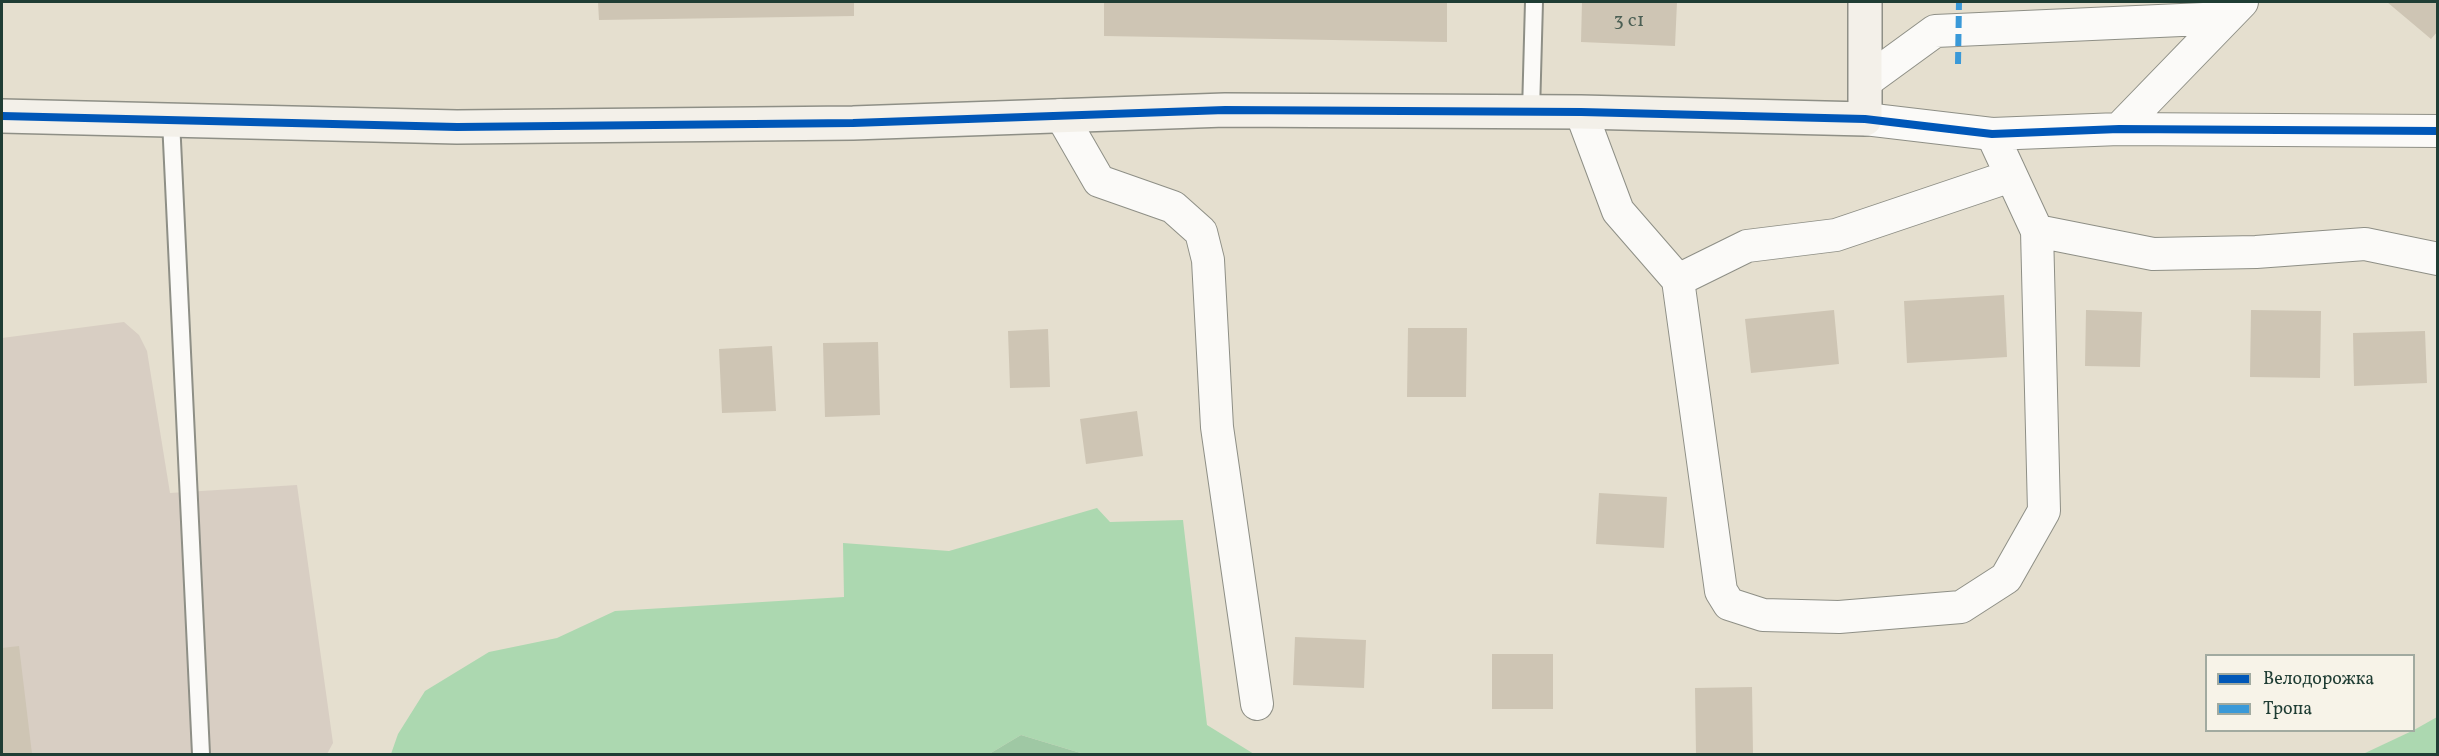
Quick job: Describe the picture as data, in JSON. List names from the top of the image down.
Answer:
{
  "house_numbers": ["3 с1"],
  "legend": ["Велодорожка", "Тропа"]
}
